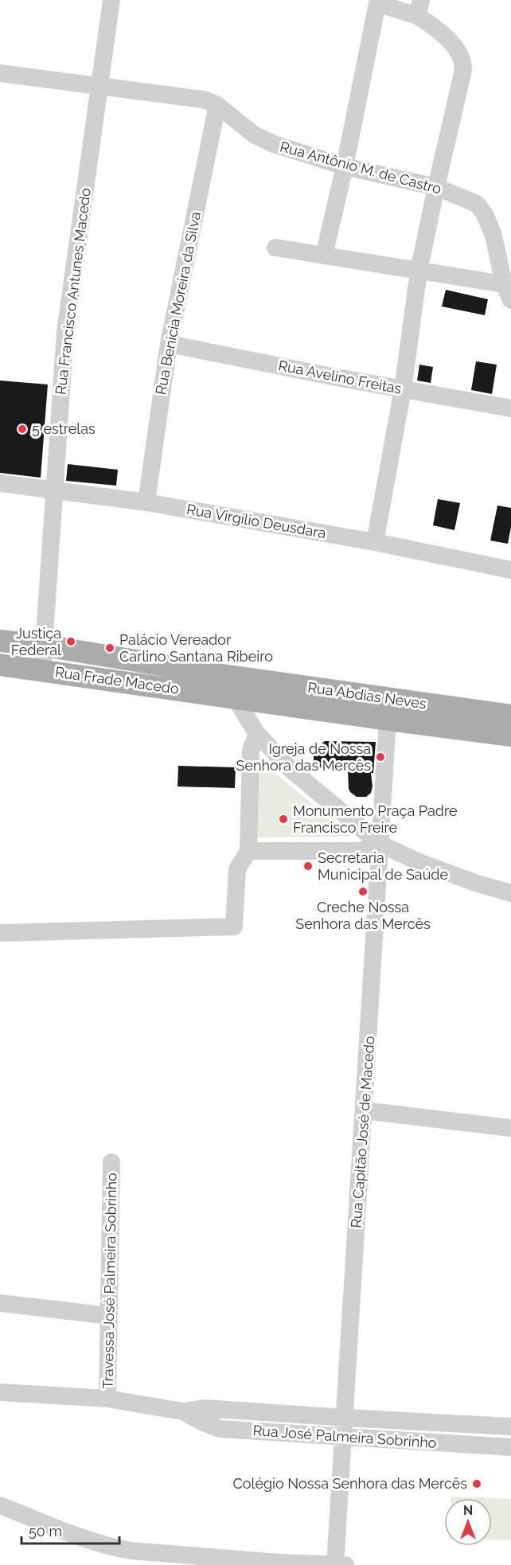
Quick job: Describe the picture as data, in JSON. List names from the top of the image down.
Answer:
{
  "streets": {
    "main road": ["Rua Frade Macedo", "Rua Abdias Neves"],
    "street": [
      "Rua Antônio M. de Castro",
      "Rua Francisco Antunes Macedo",
      "Rua Benicia Moreira da Silva",
      "Rua Avelino Freitas",
      "Rua Virgílio Deusdara",
      "Rua Capitão José de Macedo",
      "Travessa José Palmeira Sobrinho",
      "Rua José Palmeira Sobrinho"
    ]
  },
  "crossings": [
    ["Rua Antônio M. de Castro", "Rua Francisco Antunes Macedo"],
    ["Rua Antônio M. de Castro", "Rua Benicia Moreira da Silva"],
    ["Rua Francisco Antunes Macedo", "Rua Virgílio Deusdara"],
    ["Rua Francisco Antunes Macedo", "Rua Frade Macedo"],
    ["Rua Benicia Moreira da Silva", "Rua Avelino Freitas"],
    ["Rua Benicia Moreira da Silva", "Rua Virgílio Deusdara"],
    ["Rua Frade Macedo", "Rua Abdias Neves"],
    ["Rua Abdias Neves", "Rua Capitão José de Macedo"],
    ["Rua Capitão José de Macedo", "Rua José Palmeira Sobrinho"],
    ["Travessa José Palmeira Sobrinho", "Rua José Palmeira Sobrinho"]
  ],
  "places": [
    "5 estrelas",
    "Justiça Federal",
    "Palácio Vereador Carlino Santana Ribeiro",
    "Igreja de Nossa Senhora das Mercês",
    "Monumento Praça Padre Francisco Freire",
    "Secretaria Municipal de Saúde",
    "Creche Nossa Senhora das Mercês",
    "Colégio Nossa Senhora das Mercês"
  ],
  "scale_bar": "50 m",
  "north": "top"
}
